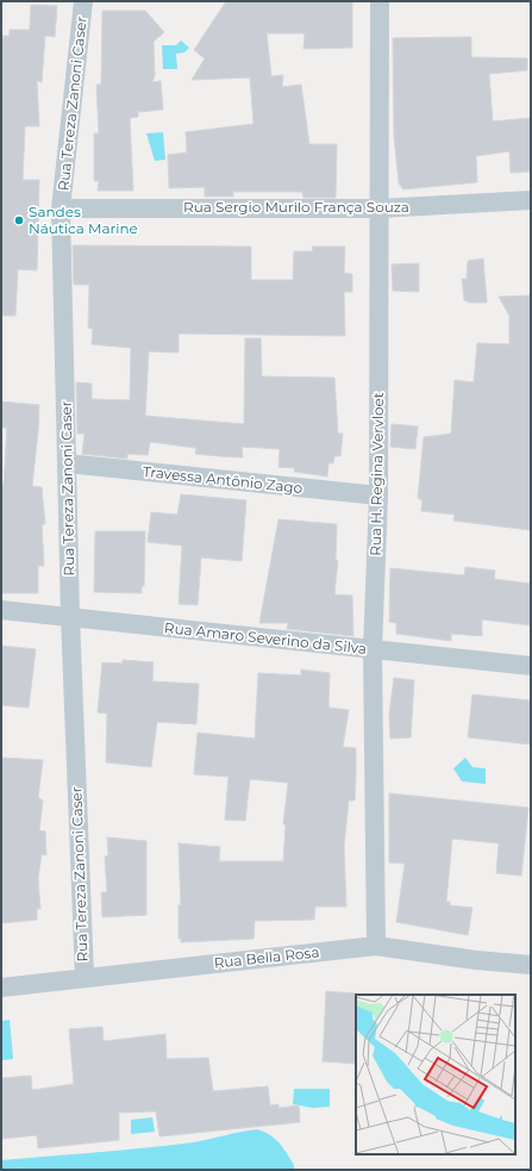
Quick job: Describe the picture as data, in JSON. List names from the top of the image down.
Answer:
{
  "streets": {
    "street": [
      "Rua Tereza Zanoni Caser",
      "Rua Sergio Murilo França Souza",
      "Rua H. Regina Vervloet",
      "Travessa Antônio Zago",
      "Rua Amaro Severino da Silva",
      "Rua Bella Rosa"
    ]
  },
  "crossings": [
    ["Rua Tereza Zanoni Caser", "Rua Sergio Murilo França Souza"],
    ["Rua Tereza Zanoni Caser", "Travessa Antônio Zago"],
    ["Rua Tereza Zanoni Caser", "Rua Amaro Severino da Silva"],
    ["Rua Tereza Zanoni Caser", "Rua Bella Rosa"],
    ["Rua Sergio Murilo França Souza", "Rua H. Regina Vervloet"],
    ["Rua H. Regina Vervloet", "Travessa Antônio Zago"],
    ["Rua H. Regina Vervloet", "Rua Amaro Severino da Silva"],
    ["Rua H. Regina Vervloet", "Rua Bella Rosa"]
  ],
  "places": ["Sandes Náutica Marine"]
}
